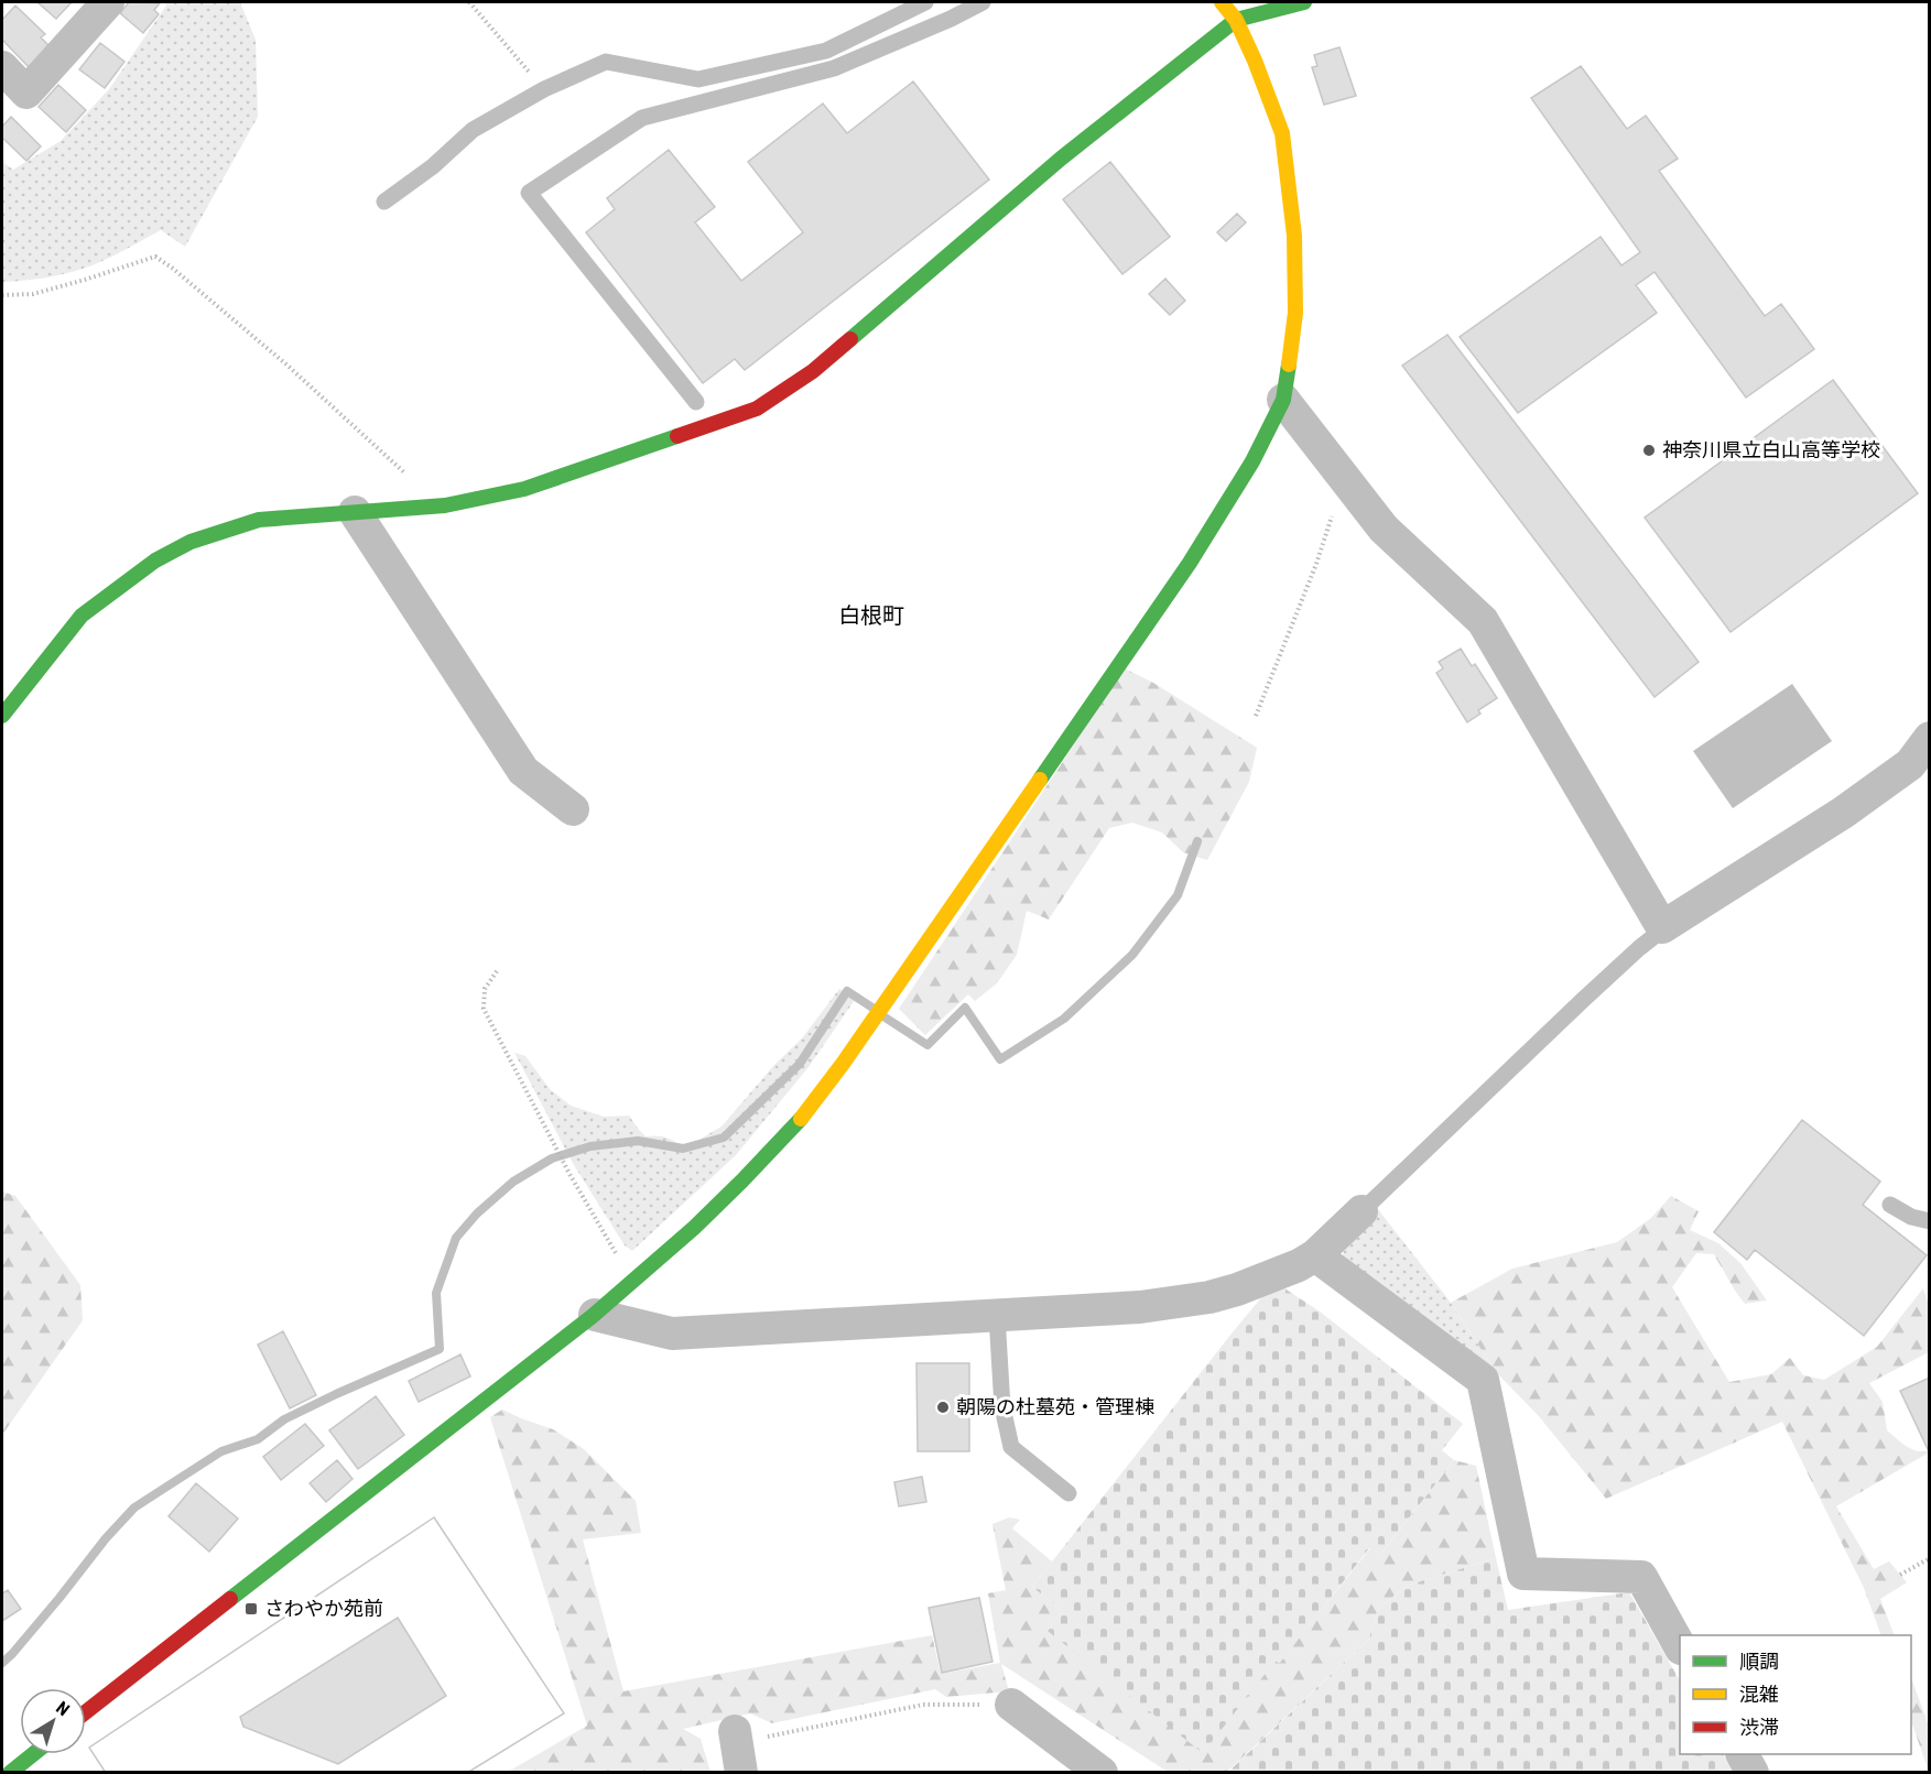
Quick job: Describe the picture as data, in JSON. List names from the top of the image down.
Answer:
{
  "districts": ["白根町"],
  "places": {
    "other": ["神奈川県立白山高等学校", "朝陽の杜墓苑・管理棟"],
    "transit": ["さわやか苑前"]
  },
  "legend": ["順調", "混雑", "渋滞"],
  "north": "top right"
}
